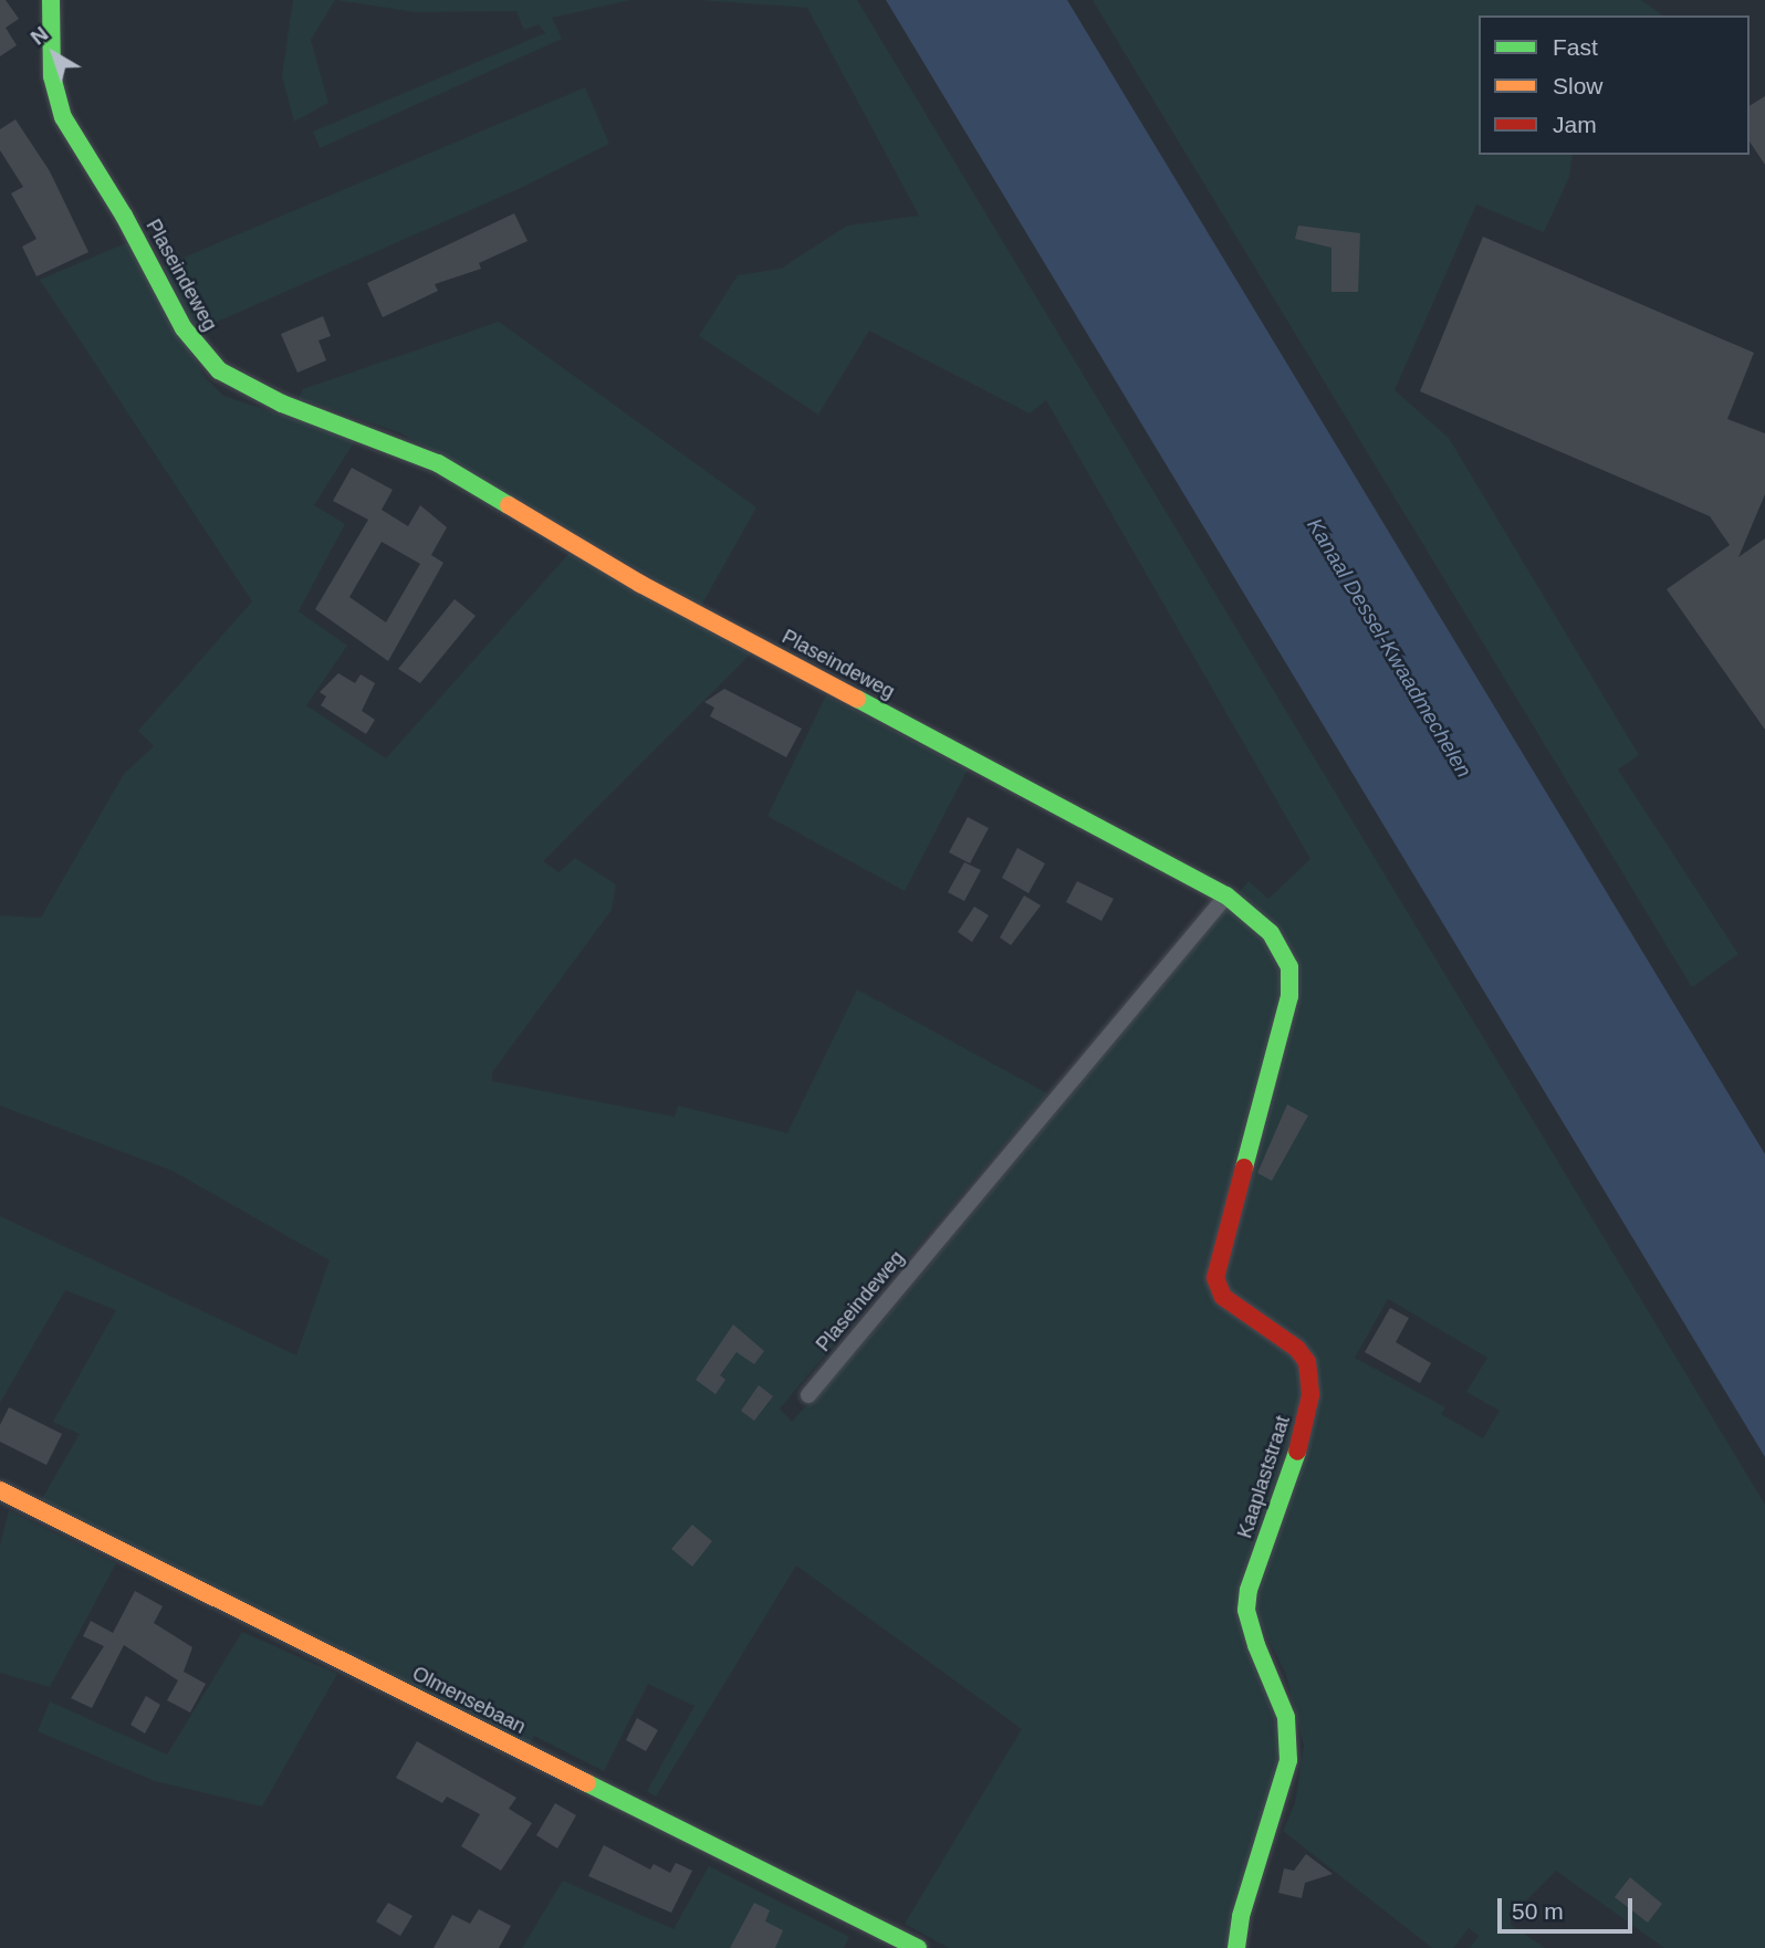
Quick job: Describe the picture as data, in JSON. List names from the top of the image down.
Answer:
{
  "streets": {
    "street": ["Plaseindeweg", "Kaaplaststraat", "Olmensebaan"]
  },
  "crossings": [
    ["Plaseindeweg", "Kaaplaststraat"]
  ],
  "water": ["Kanaal Dessel-Kwaadmechelen"],
  "legend": ["Fast", "Slow", "Jam"],
  "scale_bar": "50 m",
  "north": "top left"
}
